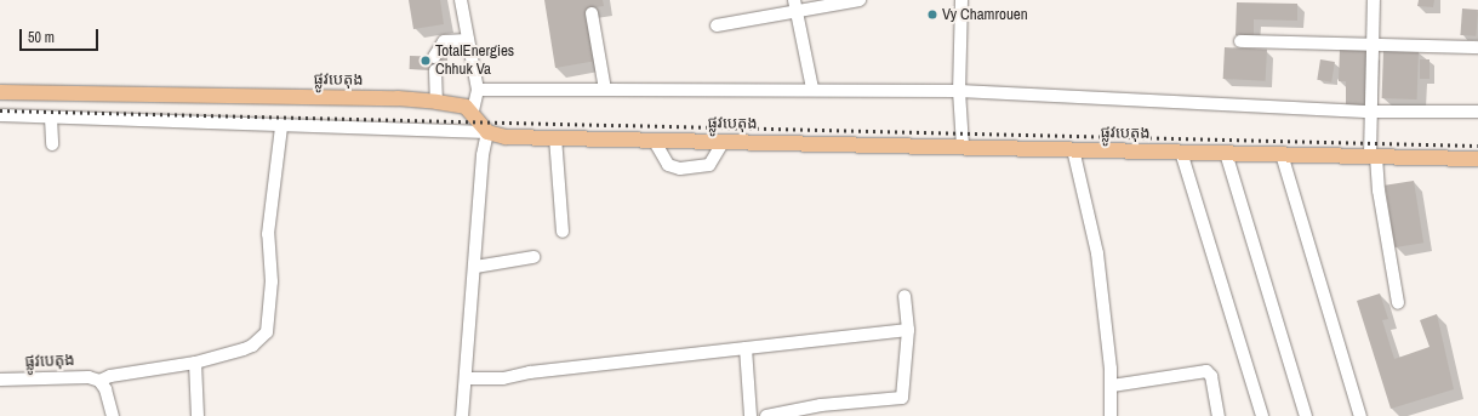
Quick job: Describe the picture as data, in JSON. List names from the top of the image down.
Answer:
{
  "streets": {
    "main road": ["ផ្លូវបេតុង"]
  },
  "places": ["Vy Chamrouen", "TotalEnergies Chhuk Va"],
  "scale_bar": "50 m"
}
